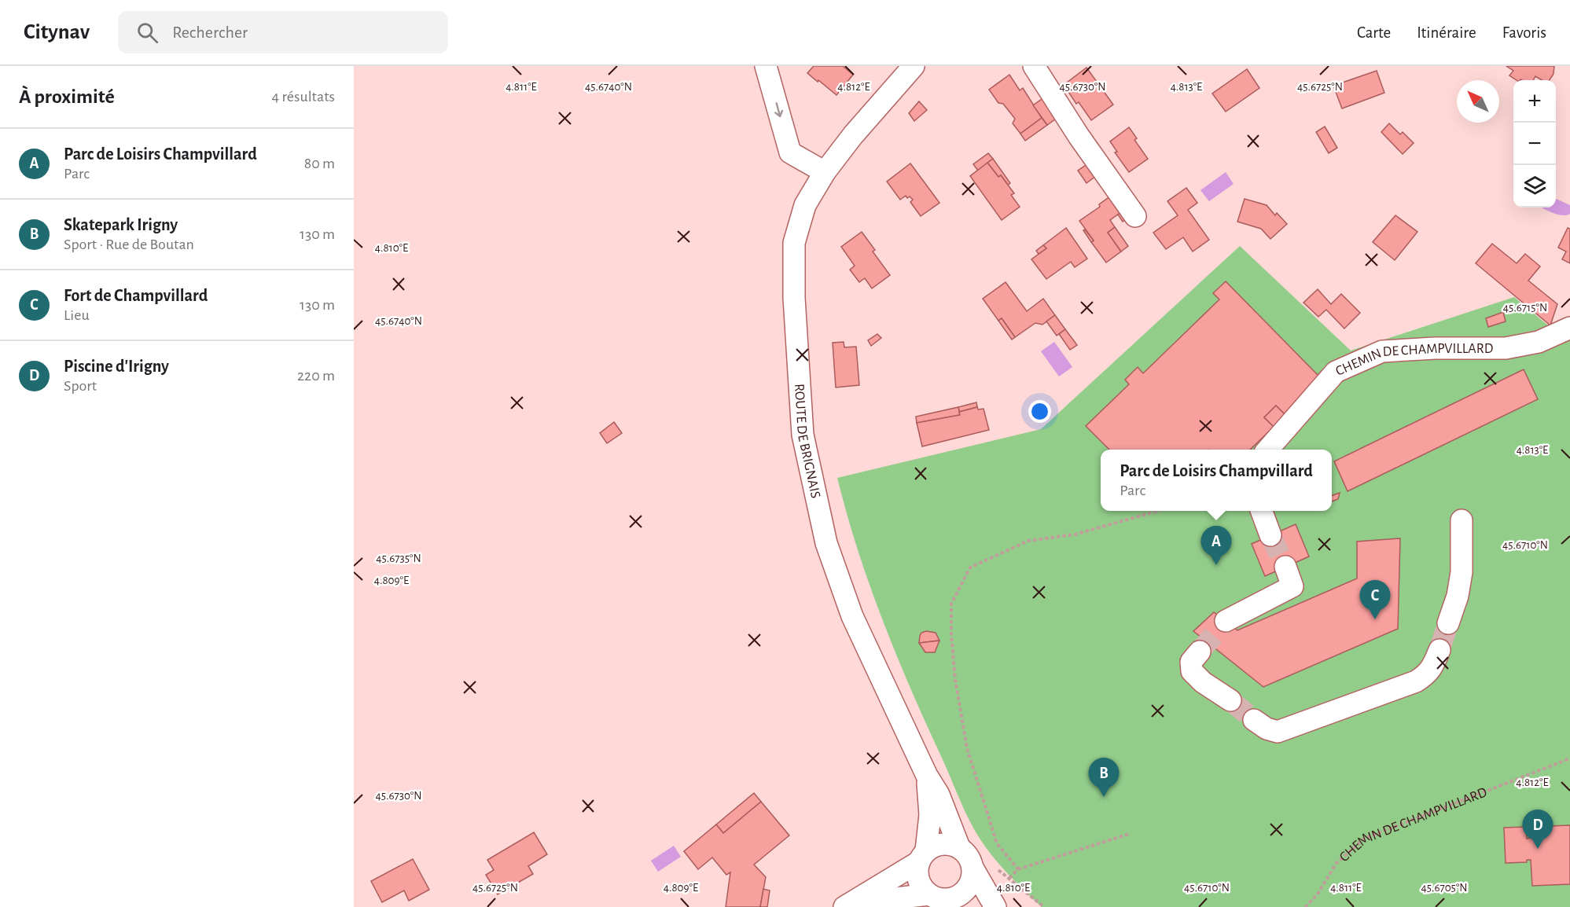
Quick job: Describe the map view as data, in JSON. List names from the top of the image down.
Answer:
{
  "streets": {
    "street": ["CHEMIN DE CHAMPVILLARD", "ROUTE DE BRIGNAIS"]
  },
  "north": "top left",
  "page": {
    "header": "Citynav",
    "search": "Rechercher",
    "nav": ["Carte", "Itinéraire", "Favoris"],
    "heading": ["À proximité", "4 résultats"],
    "map_buttons": ["+", "−"],
    "list": [
      {
        "mark": "A",
        "name": "Parc de Loisirs Champvillard",
        "note": "Parc",
        "value": "80 m"
      },
      {
        "mark": "B",
        "name": "Skatepark Irigny",
        "note": "Sport · Rue de Boutan",
        "value": "130 m"
      },
      {
        "mark": "C",
        "name": "Fort de Champvillard",
        "note": "Lieu",
        "value": "130 m"
      },
      {
        "mark": "D",
        "name": "Piscine d'Irigny",
        "note": "Sport",
        "value": "220 m"
      }
    ],
    "popup": ["Parc de Loisirs Champvillard", "Parc"],
    "pins": [
      "A",
      "C",
      "B",
      "D"
    ]
  },
  "coordinates": [
    "4.811°E",
    "45.6740°N",
    "4.812°E",
    "45.6730°N",
    "4.813°E",
    "45.6725°N",
    "4.810°E",
    "45.6715°N",
    "45.6710°N",
    "45.6735°N",
    "4.809°E",
    "45.6705°N"
  ]
}
